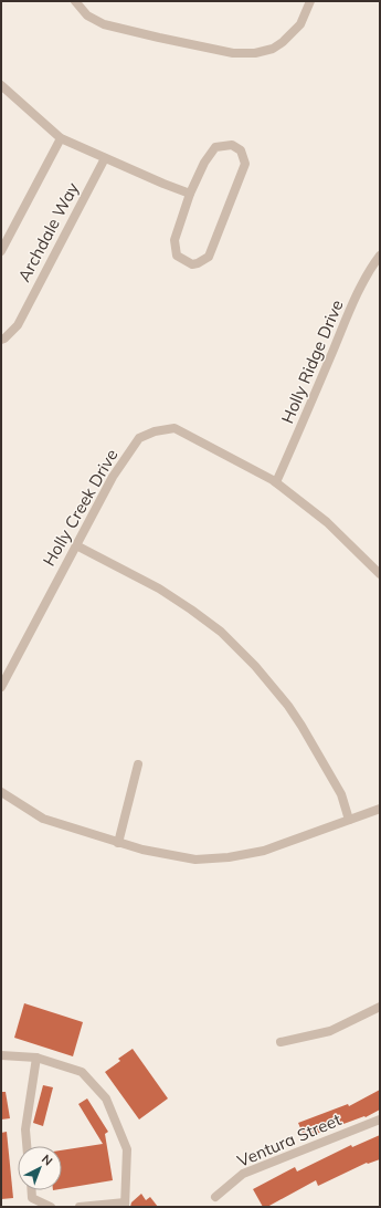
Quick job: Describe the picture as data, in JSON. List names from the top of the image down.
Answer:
{
  "streets": {
    "street": [
      "Archdale Way",
      "Holly Ridge Drive",
      "Holly Creek Drive",
      "Ventura Street"
    ]
  },
  "crossings": [
    ["Holly Ridge Drive", "Holly Creek Drive"]
  ],
  "north": "top right"
}
